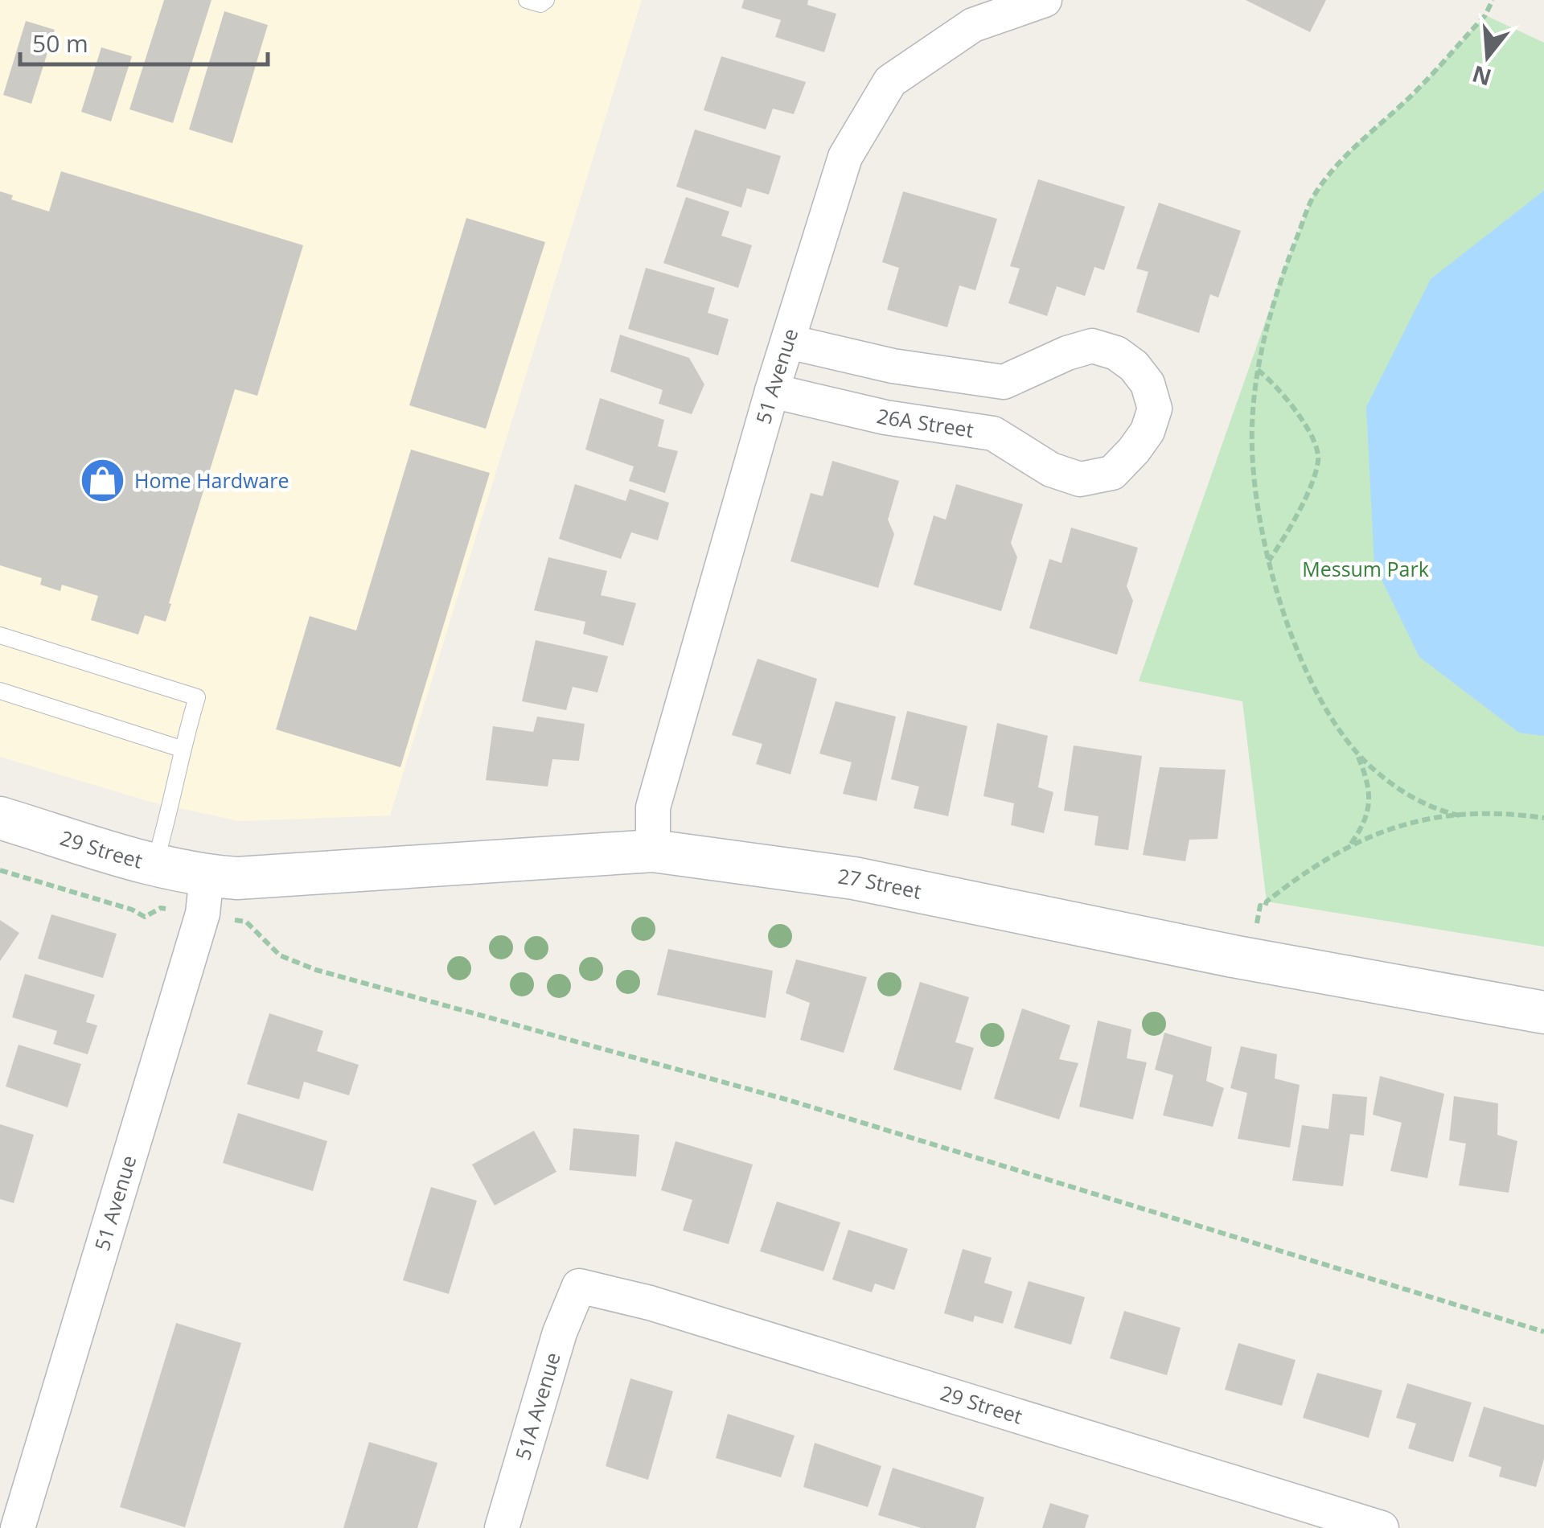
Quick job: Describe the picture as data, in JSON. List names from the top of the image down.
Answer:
{
  "streets": {
    "street": [
      "51 Avenue",
      "26A Street",
      "29 Street",
      "27 Street",
      "51A Avenue"
    ]
  },
  "crossings": [
    ["51 Avenue", "26A Street"],
    ["51 Avenue", "29 Street"],
    ["51 Avenue", "27 Street"],
    ["29 Street", "27 Street"],
    ["29 Street", "51A Avenue"]
  ],
  "parks": ["Messum Park"],
  "places": {
    "shop": ["Home Hardware"]
  },
  "scale_bar": "50 m",
  "north": "bottom"
}
